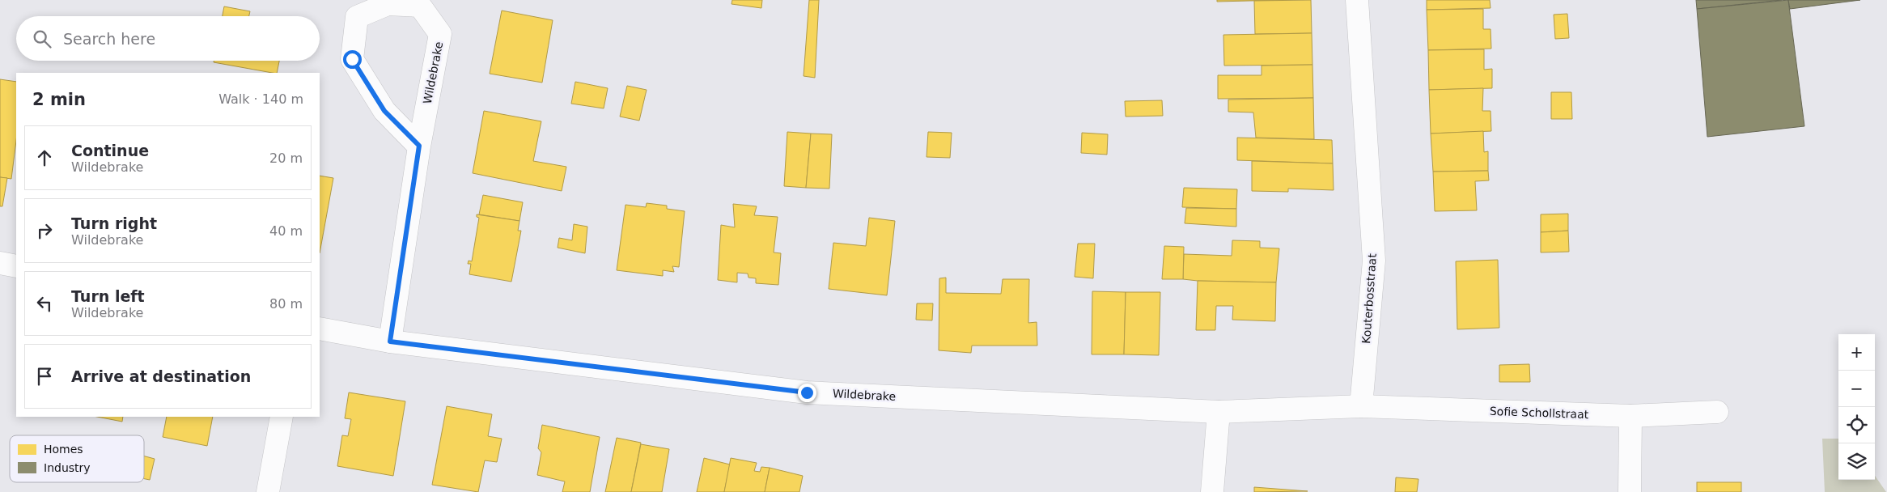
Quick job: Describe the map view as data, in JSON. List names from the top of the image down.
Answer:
{
  "streets": {
    "street": ["Wildebrake", "Kouterbosstraat", "Sofie Schollstraat"]
  },
  "crossings": [
    ["Kouterbosstraat", "Sofie Schollstraat"]
  ],
  "legend": ["Homes", "Industry"],
  "page": {
    "search": "Search here",
    "heading": ["2 min", "Walk · 140 m"],
    "list": [
      ["Continue", "Wildebrake", "20 m"],
      ["Turn right", "Wildebrake", "40 m"],
      ["Turn left", "Wildebrake", "80 m"],
      "Arrive at destination"
    ],
    "map_buttons": ["+", "−"]
  }
}
